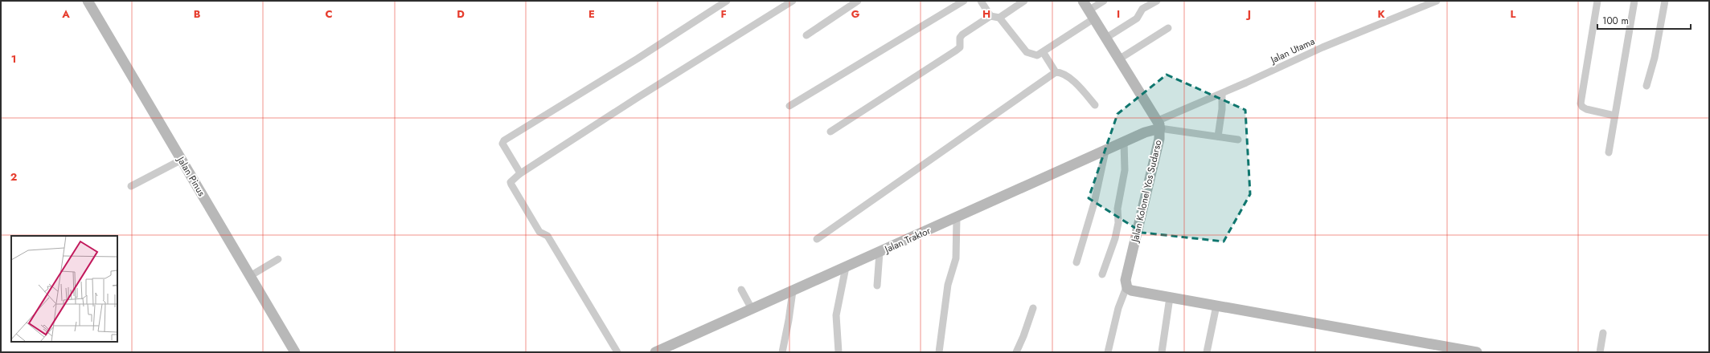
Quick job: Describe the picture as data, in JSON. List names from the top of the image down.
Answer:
{
  "streets": {
    "street": [
      "Jalan Utama",
      "Jalan Pinus",
      "Jalan Kolonel Yos Sudarso",
      "Jalan Traktor"
    ]
  },
  "crossings": [
    ["Jalan Utama", "Jalan Kolonel Yos Sudarso"],
    ["Jalan Utama", "Jalan Traktor"],
    ["Jalan Kolonel Yos Sudarso", "Jalan Traktor"]
  ],
  "scale_bar": "100 m",
  "grid": {
    "columns": [
      "A",
      "B",
      "C",
      "D",
      "E",
      "F",
      "G",
      "H",
      "I",
      "J",
      "K",
      "L"
    ],
    "rows": ["1", "2"]
  }
}
